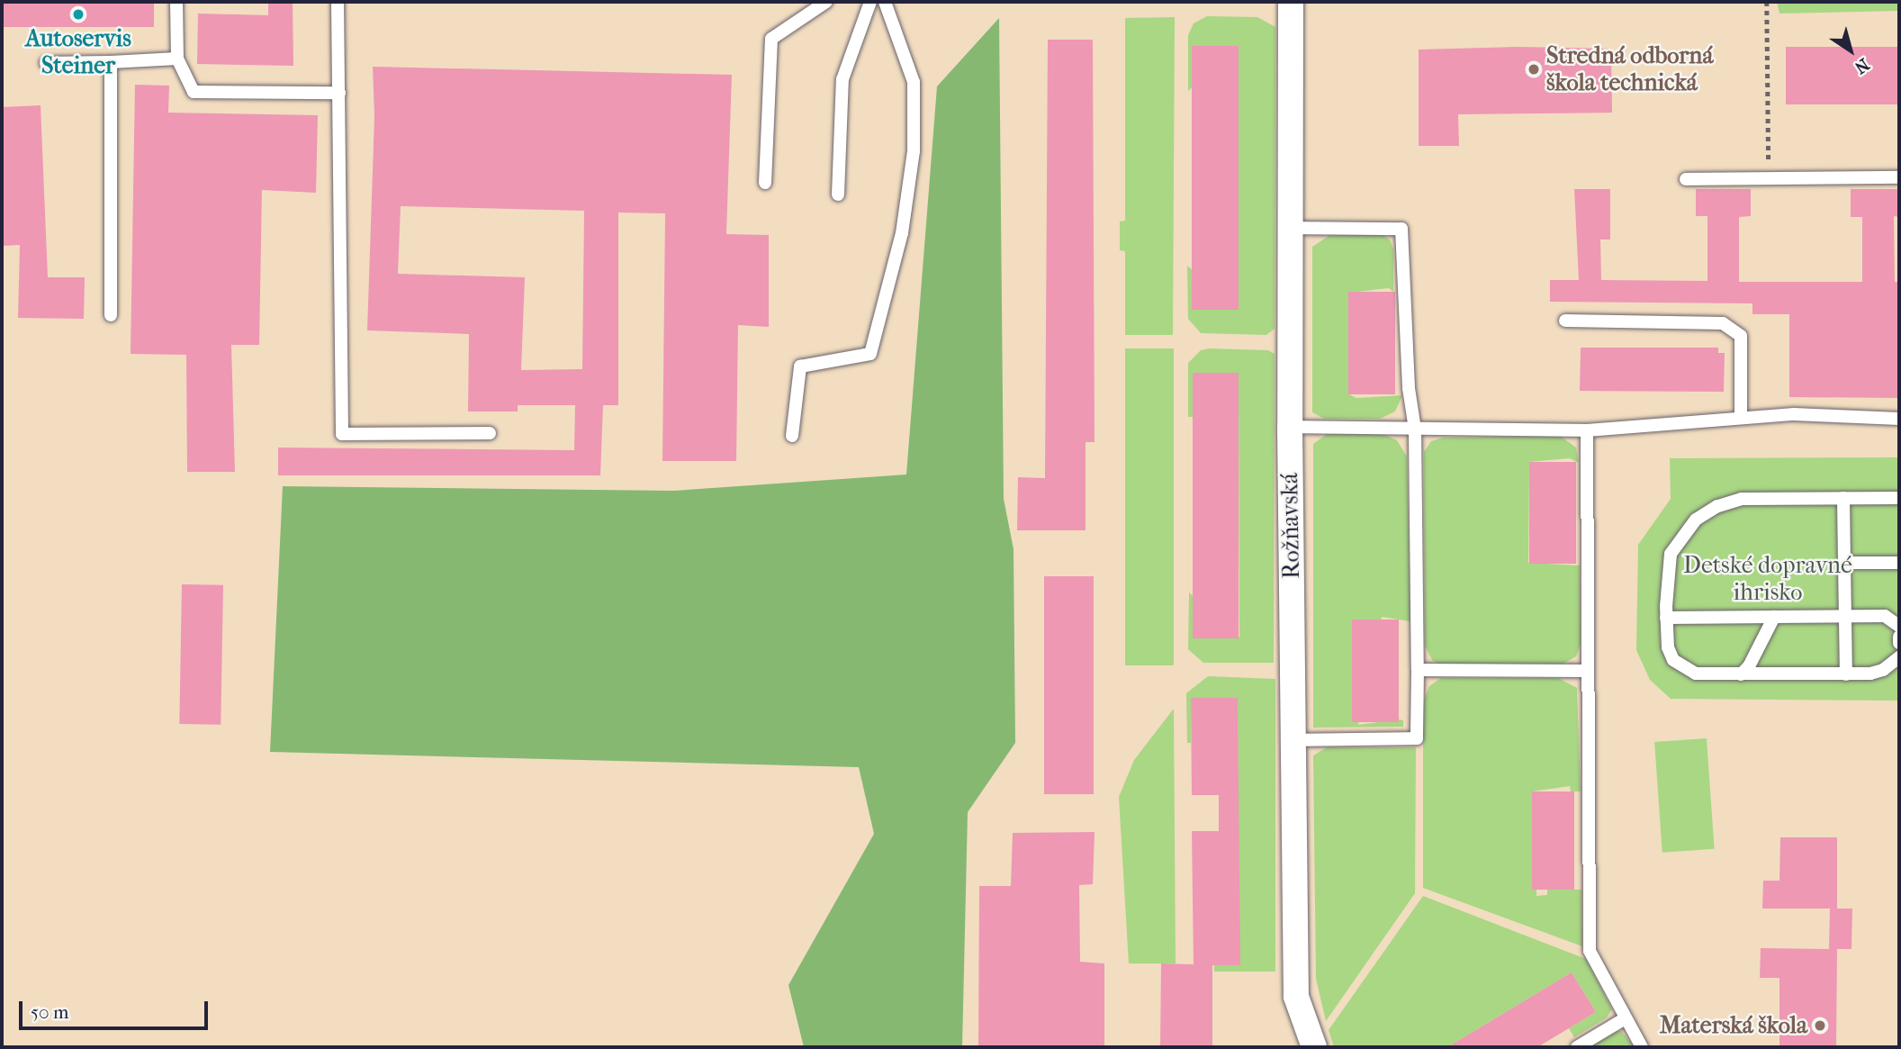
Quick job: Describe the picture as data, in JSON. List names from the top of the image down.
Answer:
{
  "streets": {
    "street": ["Rožňavská"]
  },
  "parks": ["Detské dopravné ihrisko"],
  "places": ["Autoservis Steiner", "Stredná odborná škola technická", "Materská škola"],
  "scale_bar": "50 m",
  "north": "bottom right"
}
